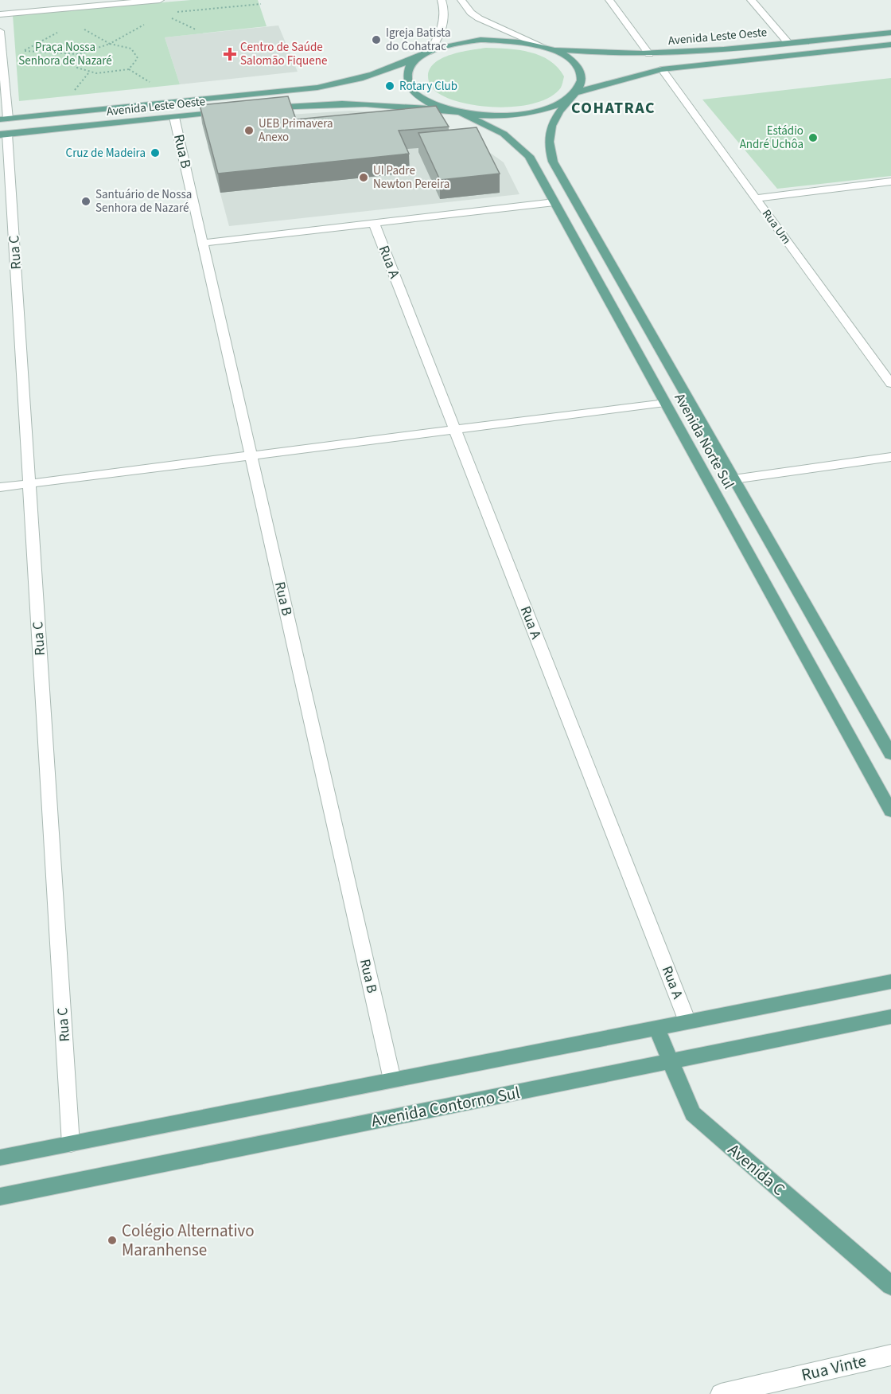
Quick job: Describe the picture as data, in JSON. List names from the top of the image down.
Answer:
{
  "streets": {
    "main road": [
      "Avenida Leste Oeste",
      "Avenida Norte Sul",
      "Avenida Contorno Sul",
      "Avenida C"
    ],
    "street": [
      "Rua B",
      "Rua Um",
      "Rua C",
      "Rua A",
      "Rua Vinte"
    ]
  },
  "crossings": [
    ["Avenida Leste Oeste", "Rua B"],
    ["Avenida Leste Oeste", "Rua Um"],
    ["Avenida Leste Oeste", "Rua C"],
    ["Avenida Leste Oeste", "Avenida Norte Sul"],
    ["Avenida Contorno Sul", "Avenida C"]
  ],
  "districts": ["COHATRAC"],
  "parks": ["Praça Nossa Senhora de Nazaré"],
  "places": {
    "other": [
      "Igreja Batista do Cohatrac",
      "Rotary Club",
      "UEB Primavera Anexo",
      "Estádio André Uchôa",
      "Cruz de Madeira",
      "UI Padre Newton Pereira",
      "Santuário de Nossa Senhora de Nazaré",
      "Colégio Alternativo Maranhense"
    ],
    "health": ["Centro de Saúde Salomão Fiquene"]
  }
}
